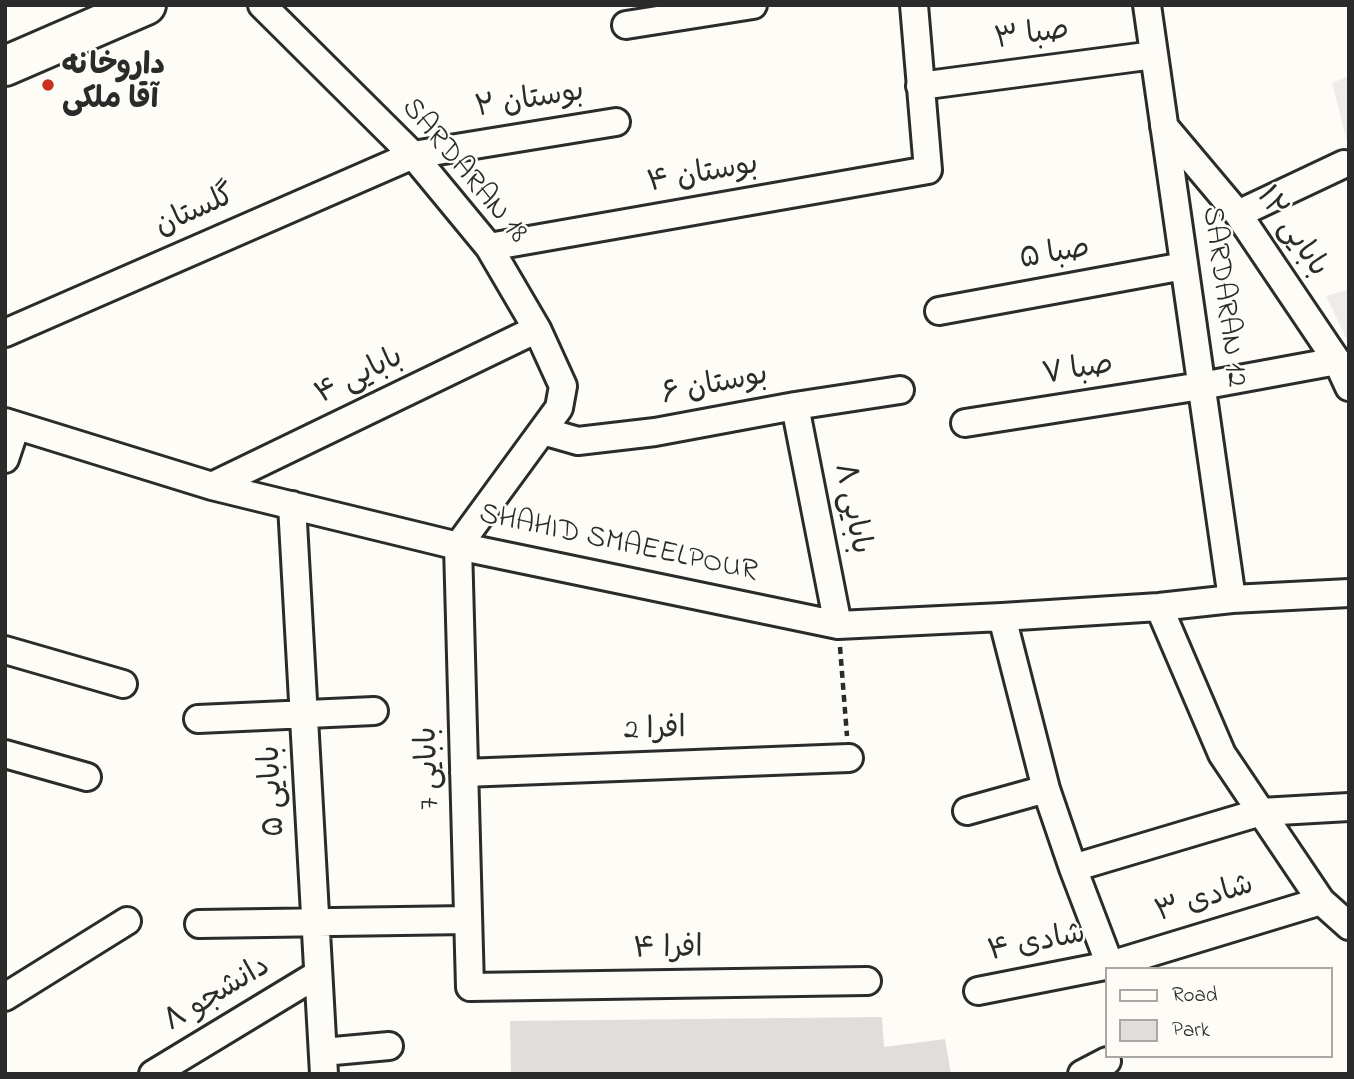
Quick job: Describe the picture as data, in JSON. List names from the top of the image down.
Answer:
{
  "streets": {
    "street": [
      "صبا ۳",
      "بوستان ۲",
      "SARDARAN 18",
      "بوستان ۴",
      "گلستان",
      "بابایی ۱۲",
      "صبا ۵",
      "SARDARAN 12",
      "صبا ۷",
      "بابایی ۴",
      "بوستان ۶",
      "بابایی ۸",
      "SHAHID SMAEELPOUR",
      "افرا 2",
      "بابایی 7",
      "بابایی ۵",
      "شادی ۳",
      "شادی ۴",
      "افرا ۴",
      "دانشجو ۸"
    ]
  },
  "crossings": [
    ["صبا ۳", "بوستان ۴"],
    ["صبا ۳", "SARDARAN 12"],
    ["بوستان ۲", "SARDARAN 18"],
    ["بوستان ۲", "گلستان"],
    ["SARDARAN 18", "بوستان ۴"],
    ["SARDARAN 18", "گلستان"],
    ["SARDARAN 18", "بابایی ۴"],
    ["SARDARAN 18", "بوستان ۶"],
    ["SARDARAN 18", "SHAHID SMAEELPOUR"],
    ["SARDARAN 18", "بابایی 7"],
    ["بابایی ۱۲", "SARDARAN 12"],
    ["بابایی ۱۲", "صبا ۷"],
    ["صبا ۵", "SARDARAN 12"],
    ["SARDARAN 12", "صبا ۷"],
    ["SARDARAN 12", "SHAHID SMAEELPOUR"],
    ["بابایی ۴", "SHAHID SMAEELPOUR"],
    ["بوستان ۶", "بابایی ۸"],
    ["بابایی ۸", "SHAHID SMAEELPOUR"],
    ["SHAHID SMAEELPOUR", "بابایی 7"],
    ["SHAHID SMAEELPOUR", "بابایی ۵"],
    ["افرا 2", "بابایی 7"],
    ["بابایی 7", "افرا ۴"],
    ["بابایی ۵", "دانشجو ۸"],
    ["شادی ۳", "شادی ۴"]
  ],
  "places": ["داروخانه آقا ملکی"],
  "legend": ["Road", "Park"]
}
